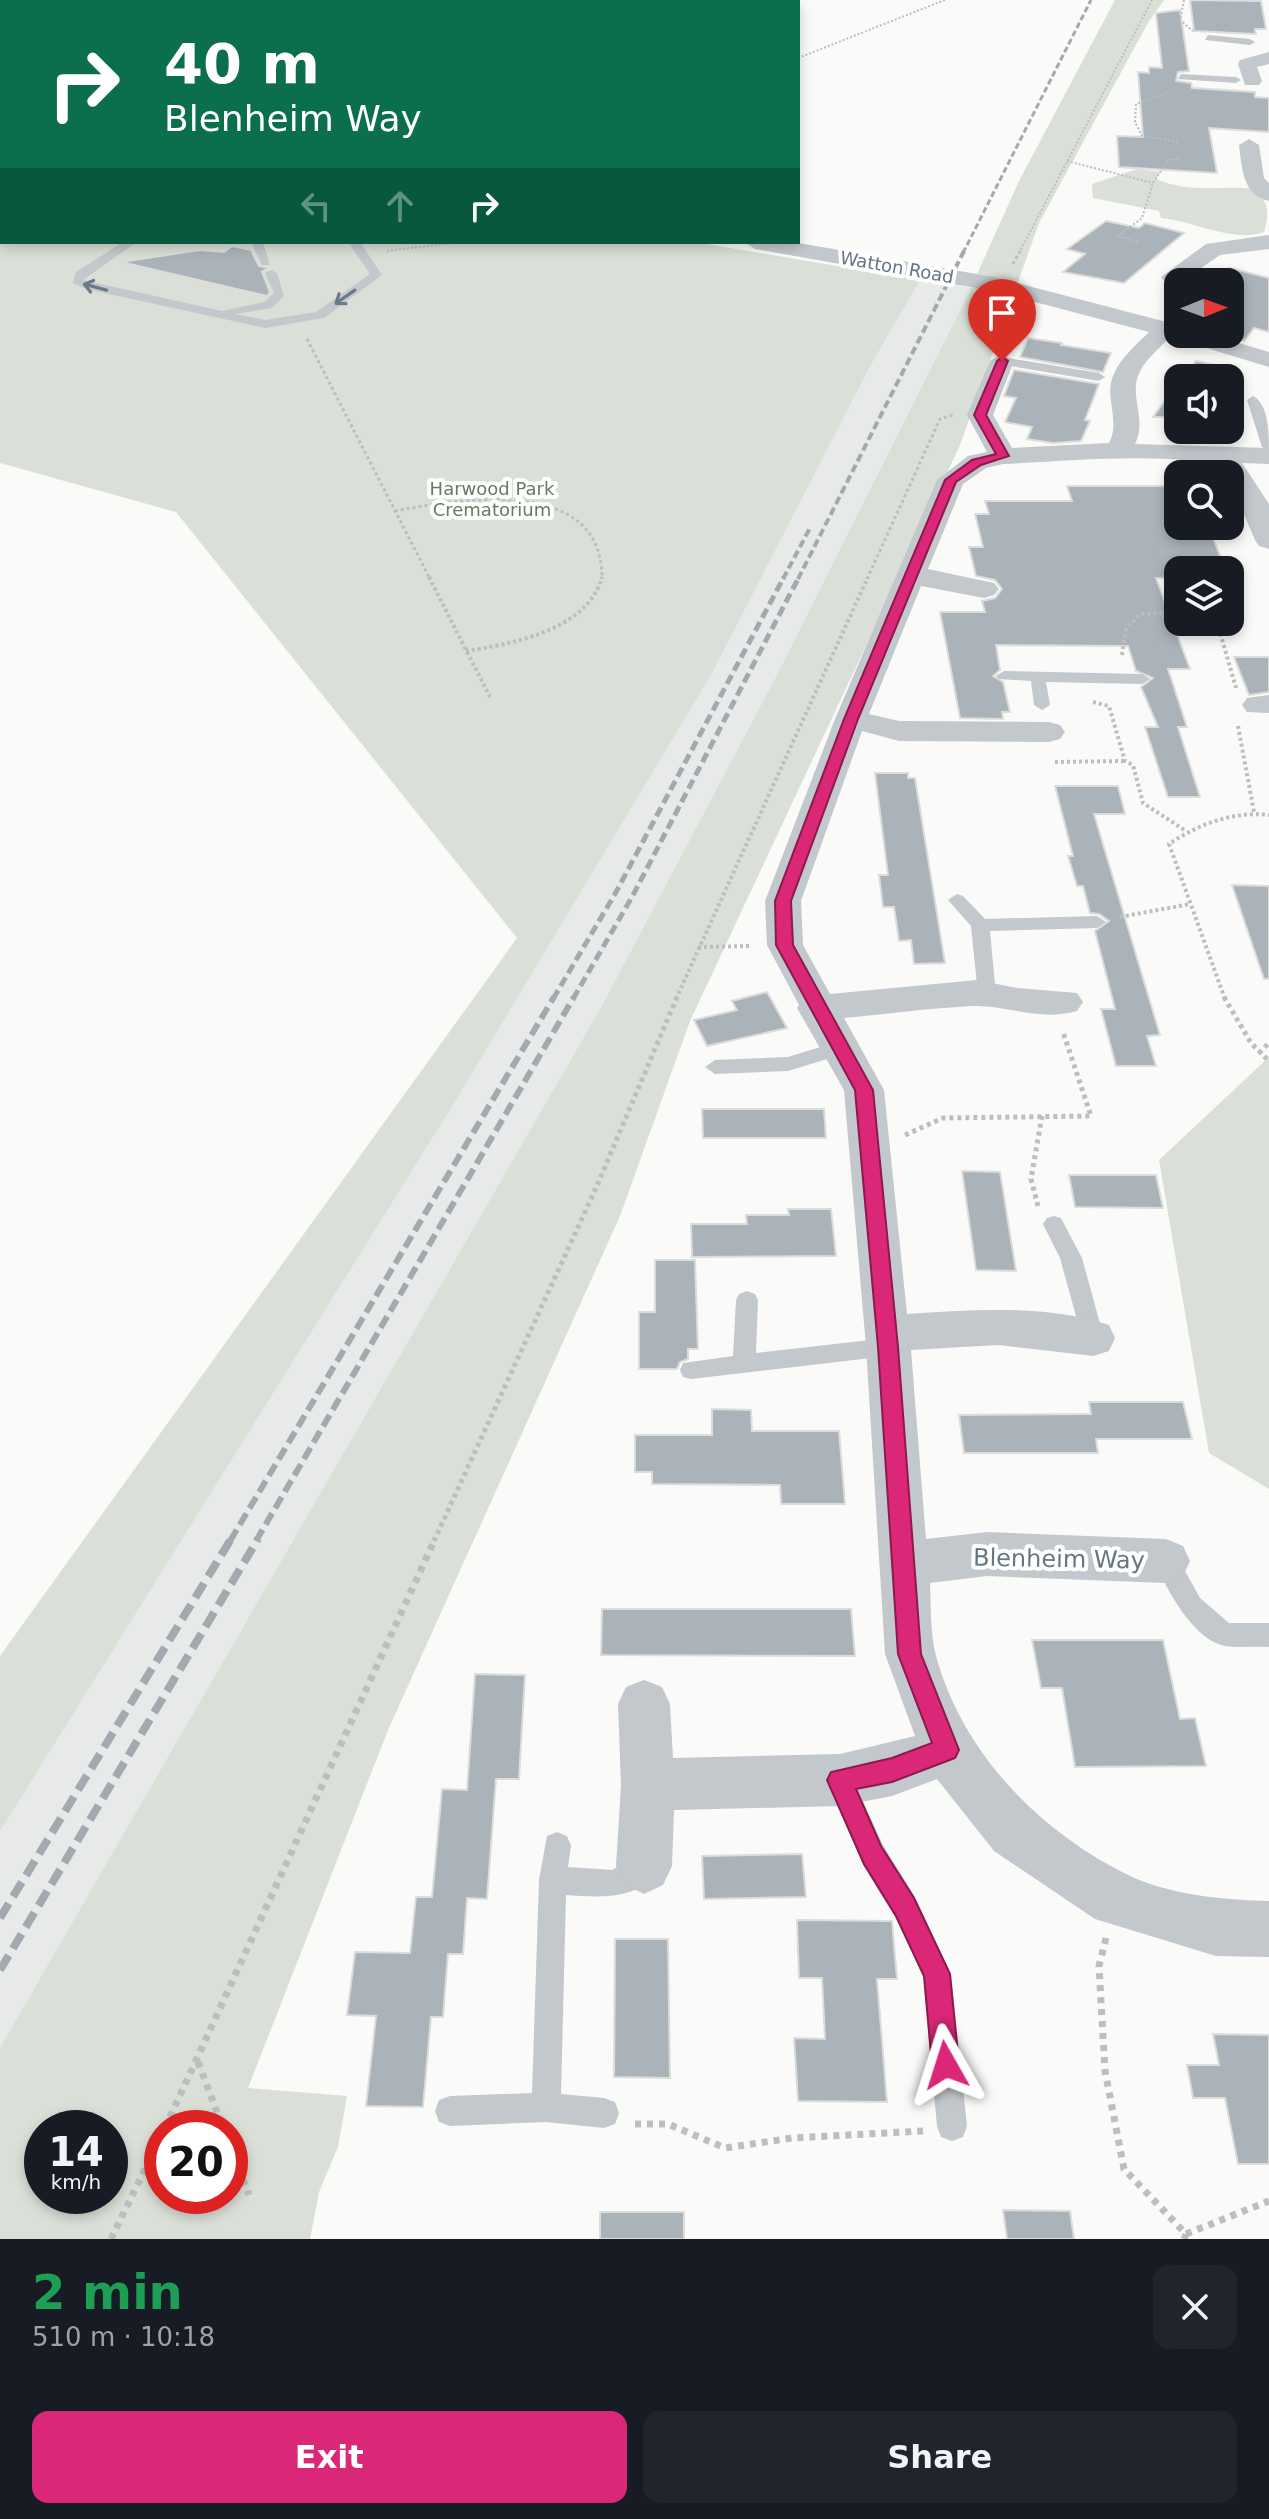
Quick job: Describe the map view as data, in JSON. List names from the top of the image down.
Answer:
{
  "streets": {
    "street": ["Watton Road", "Blenheim Way"]
  },
  "parks": ["Harwood Park Crematorium"],
  "north": "right",
  "page": {
    "turn": ["40 m", "Blenheim Way"],
    "speed": "14 km/h",
    "limit": "20",
    "heading": ["2 min", "510 m · 10:18"],
    "buttons": ["Exit", "Share"]
  }
}
